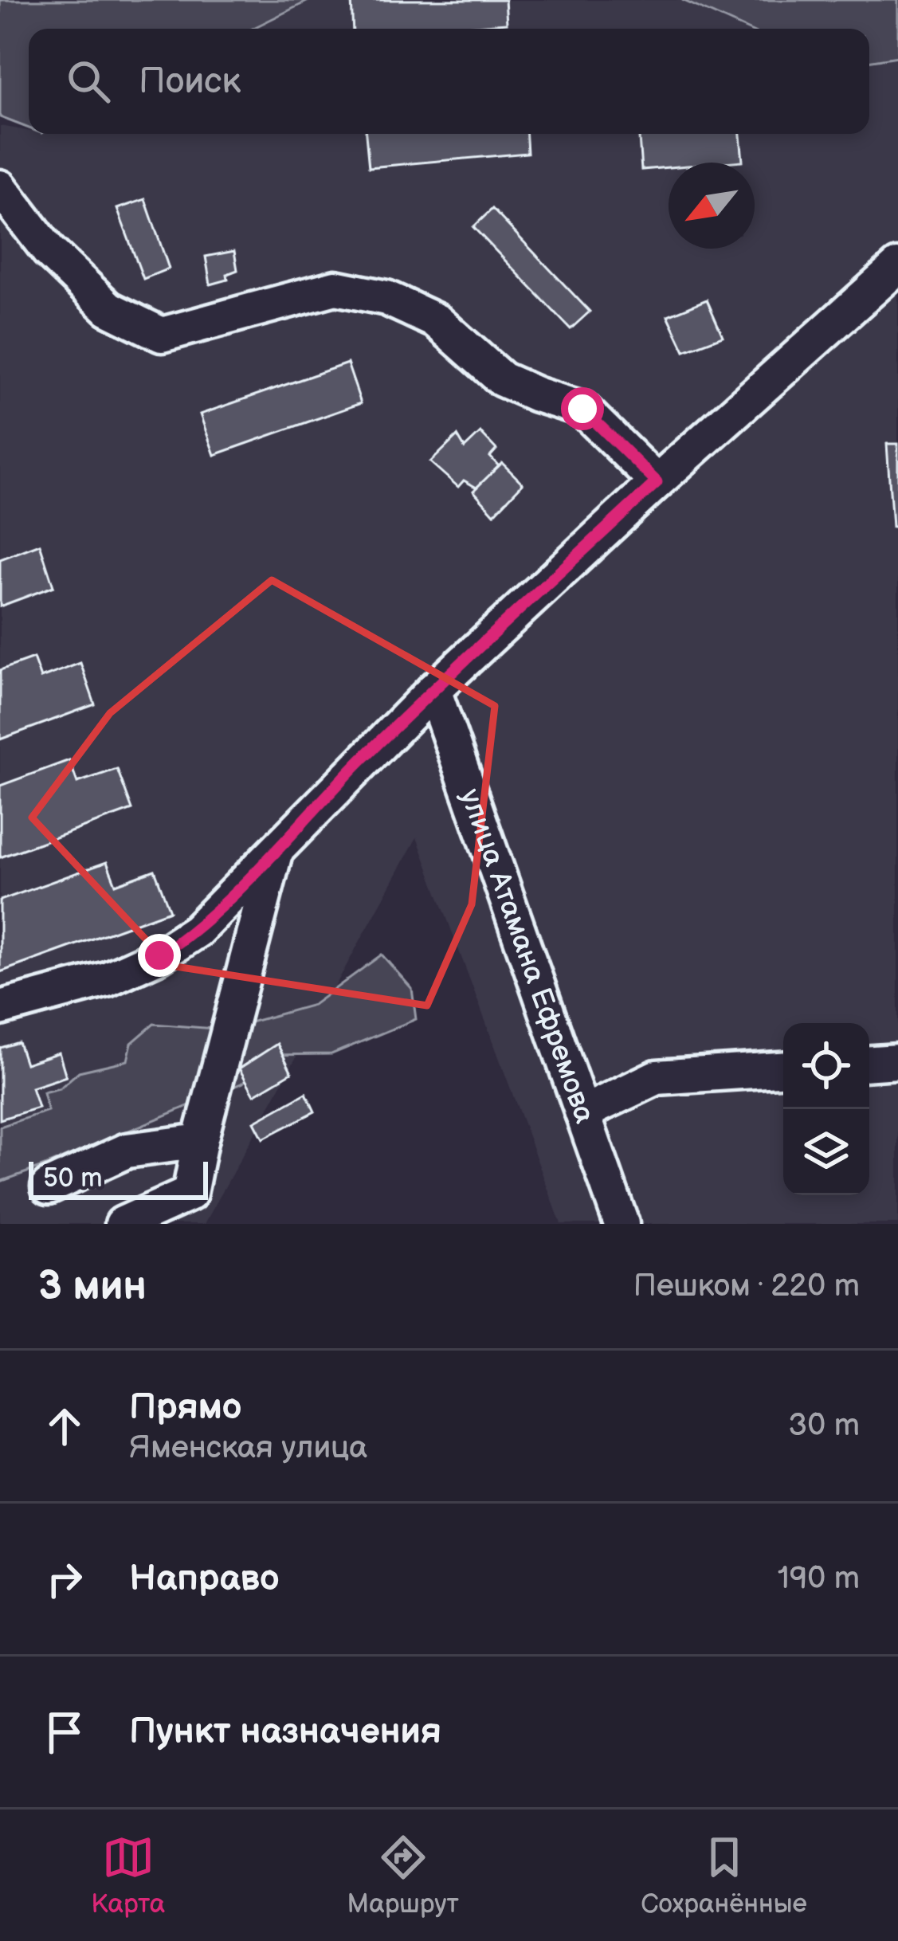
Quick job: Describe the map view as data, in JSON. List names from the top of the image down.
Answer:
{
  "streets": {
    "street": ["улица Атамана Ефремова"]
  },
  "scale_bar": "50 m",
  "north": "bottom left",
  "page": {
    "search": "Поиск",
    "scale": "50 m",
    "heading": ["3 мин", "Пешком · 220 m"],
    "list": [
      ["Прямо", "Яменская улица", "30 m"],
      ["Направо", "190 m"],
      "Пункт назначения"
    ],
    "nav": ["Карта", "Маршрут", "Сохранённые"]
  }
}
